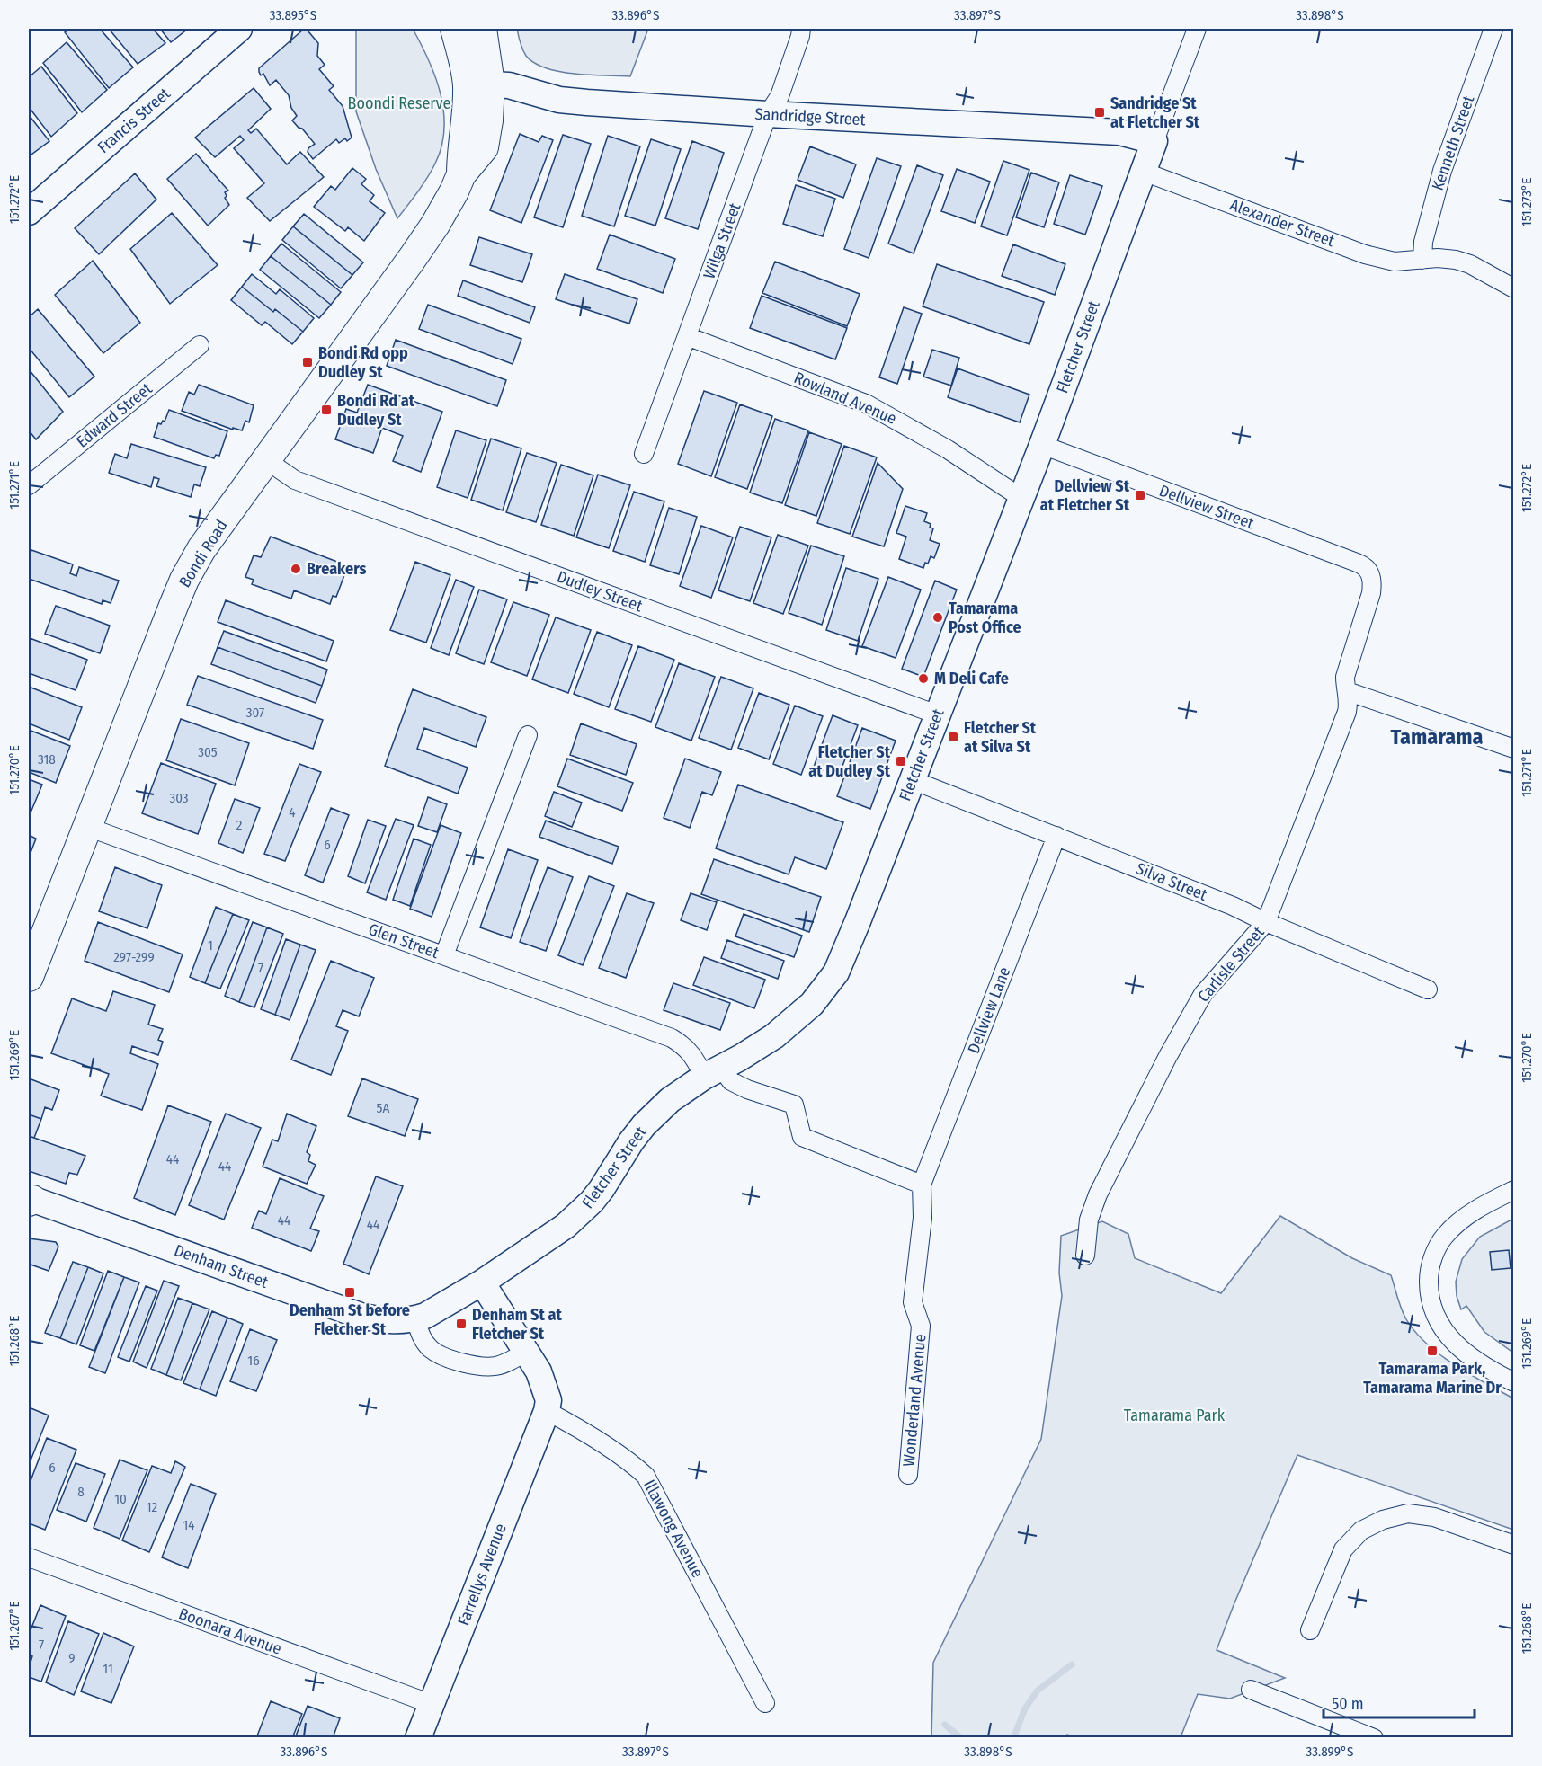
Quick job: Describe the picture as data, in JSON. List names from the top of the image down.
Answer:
{
  "streets": {
    "main road": ["Bondi Road"],
    "street": [
      "Sandridge Street",
      "Francis Street",
      "Kenneth Street",
      "Alexander Street",
      "Wilga Street",
      "Fletcher Street",
      "Rowland Avenue",
      "Edward Street",
      "Dellview Street",
      "Dudley Street",
      "Silva Street",
      "Glen Street",
      "Carlisle Street",
      "Dellview Lane",
      "Denham Street",
      "Wonderland Avenue",
      "Illawong Avenue",
      "Farrellys Avenue",
      "Boonara Avenue"
    ]
  },
  "crossings": [
    ["Sandridge Street", "Wilga Street"],
    ["Sandridge Street", "Fletcher Street"],
    ["Sandridge Street", "Bondi Road"],
    ["Kenneth Street", "Alexander Street"],
    ["Alexander Street", "Fletcher Street"],
    ["Wilga Street", "Rowland Avenue"],
    ["Fletcher Street", "Rowland Avenue"],
    ["Fletcher Street", "Dellview Street"],
    ["Fletcher Street", "Dudley Street"],
    ["Fletcher Street", "Silva Street"],
    ["Fletcher Street", "Glen Street"],
    ["Fletcher Street", "Denham Street"],
    ["Dellview Street", "Carlisle Street"],
    ["Bondi Road", "Dudley Street"],
    ["Bondi Road", "Glen Street"],
    ["Silva Street", "Carlisle Street"],
    ["Silva Street", "Dellview Lane"],
    ["Dellview Lane", "Wonderland Avenue"],
    ["Illawong Avenue", "Farrellys Avenue"],
    ["Farrellys Avenue", "Boonara Avenue"]
  ],
  "districts": ["Tamarama"],
  "parks": ["Boondi Reserve", "Tamarama Park"],
  "places": {
    "transit": [
      "Sandridge St at Fletcher St",
      "Bondi Rd opp Dudley St",
      "Bondi Rd at Dudley St",
      "Dellview St at Fletcher St",
      "Fletcher St at Silva St",
      "Fletcher St at Dudley St",
      "Denham St before Fletcher St",
      "Denham St at Fletcher St",
      "Tamarama Park, Tamarama Marine Dr"
    ],
    "other": ["Breakers", "Tamarama Post Office", "M Deli Cafe"]
  },
  "house_numbers": [
    "307",
    "305",
    "318",
    "303",
    "4",
    "2",
    "6",
    "1",
    "297-299",
    "7",
    "5A",
    "44",
    "44",
    "44",
    "44",
    "16",
    "6",
    "8",
    "10",
    "12",
    "14",
    "7",
    "9",
    "11"
  ],
  "scale_bar": "50 m",
  "coordinates": [
    "33.895°S",
    "33.896°S",
    "33.897°S",
    "33.898°S",
    "151.272°E",
    "151.273°E",
    "151.271°E",
    "151.270°E",
    "151.269°E",
    "151.268°E",
    "151.267°E",
    "33.899°S"
  ]
}
